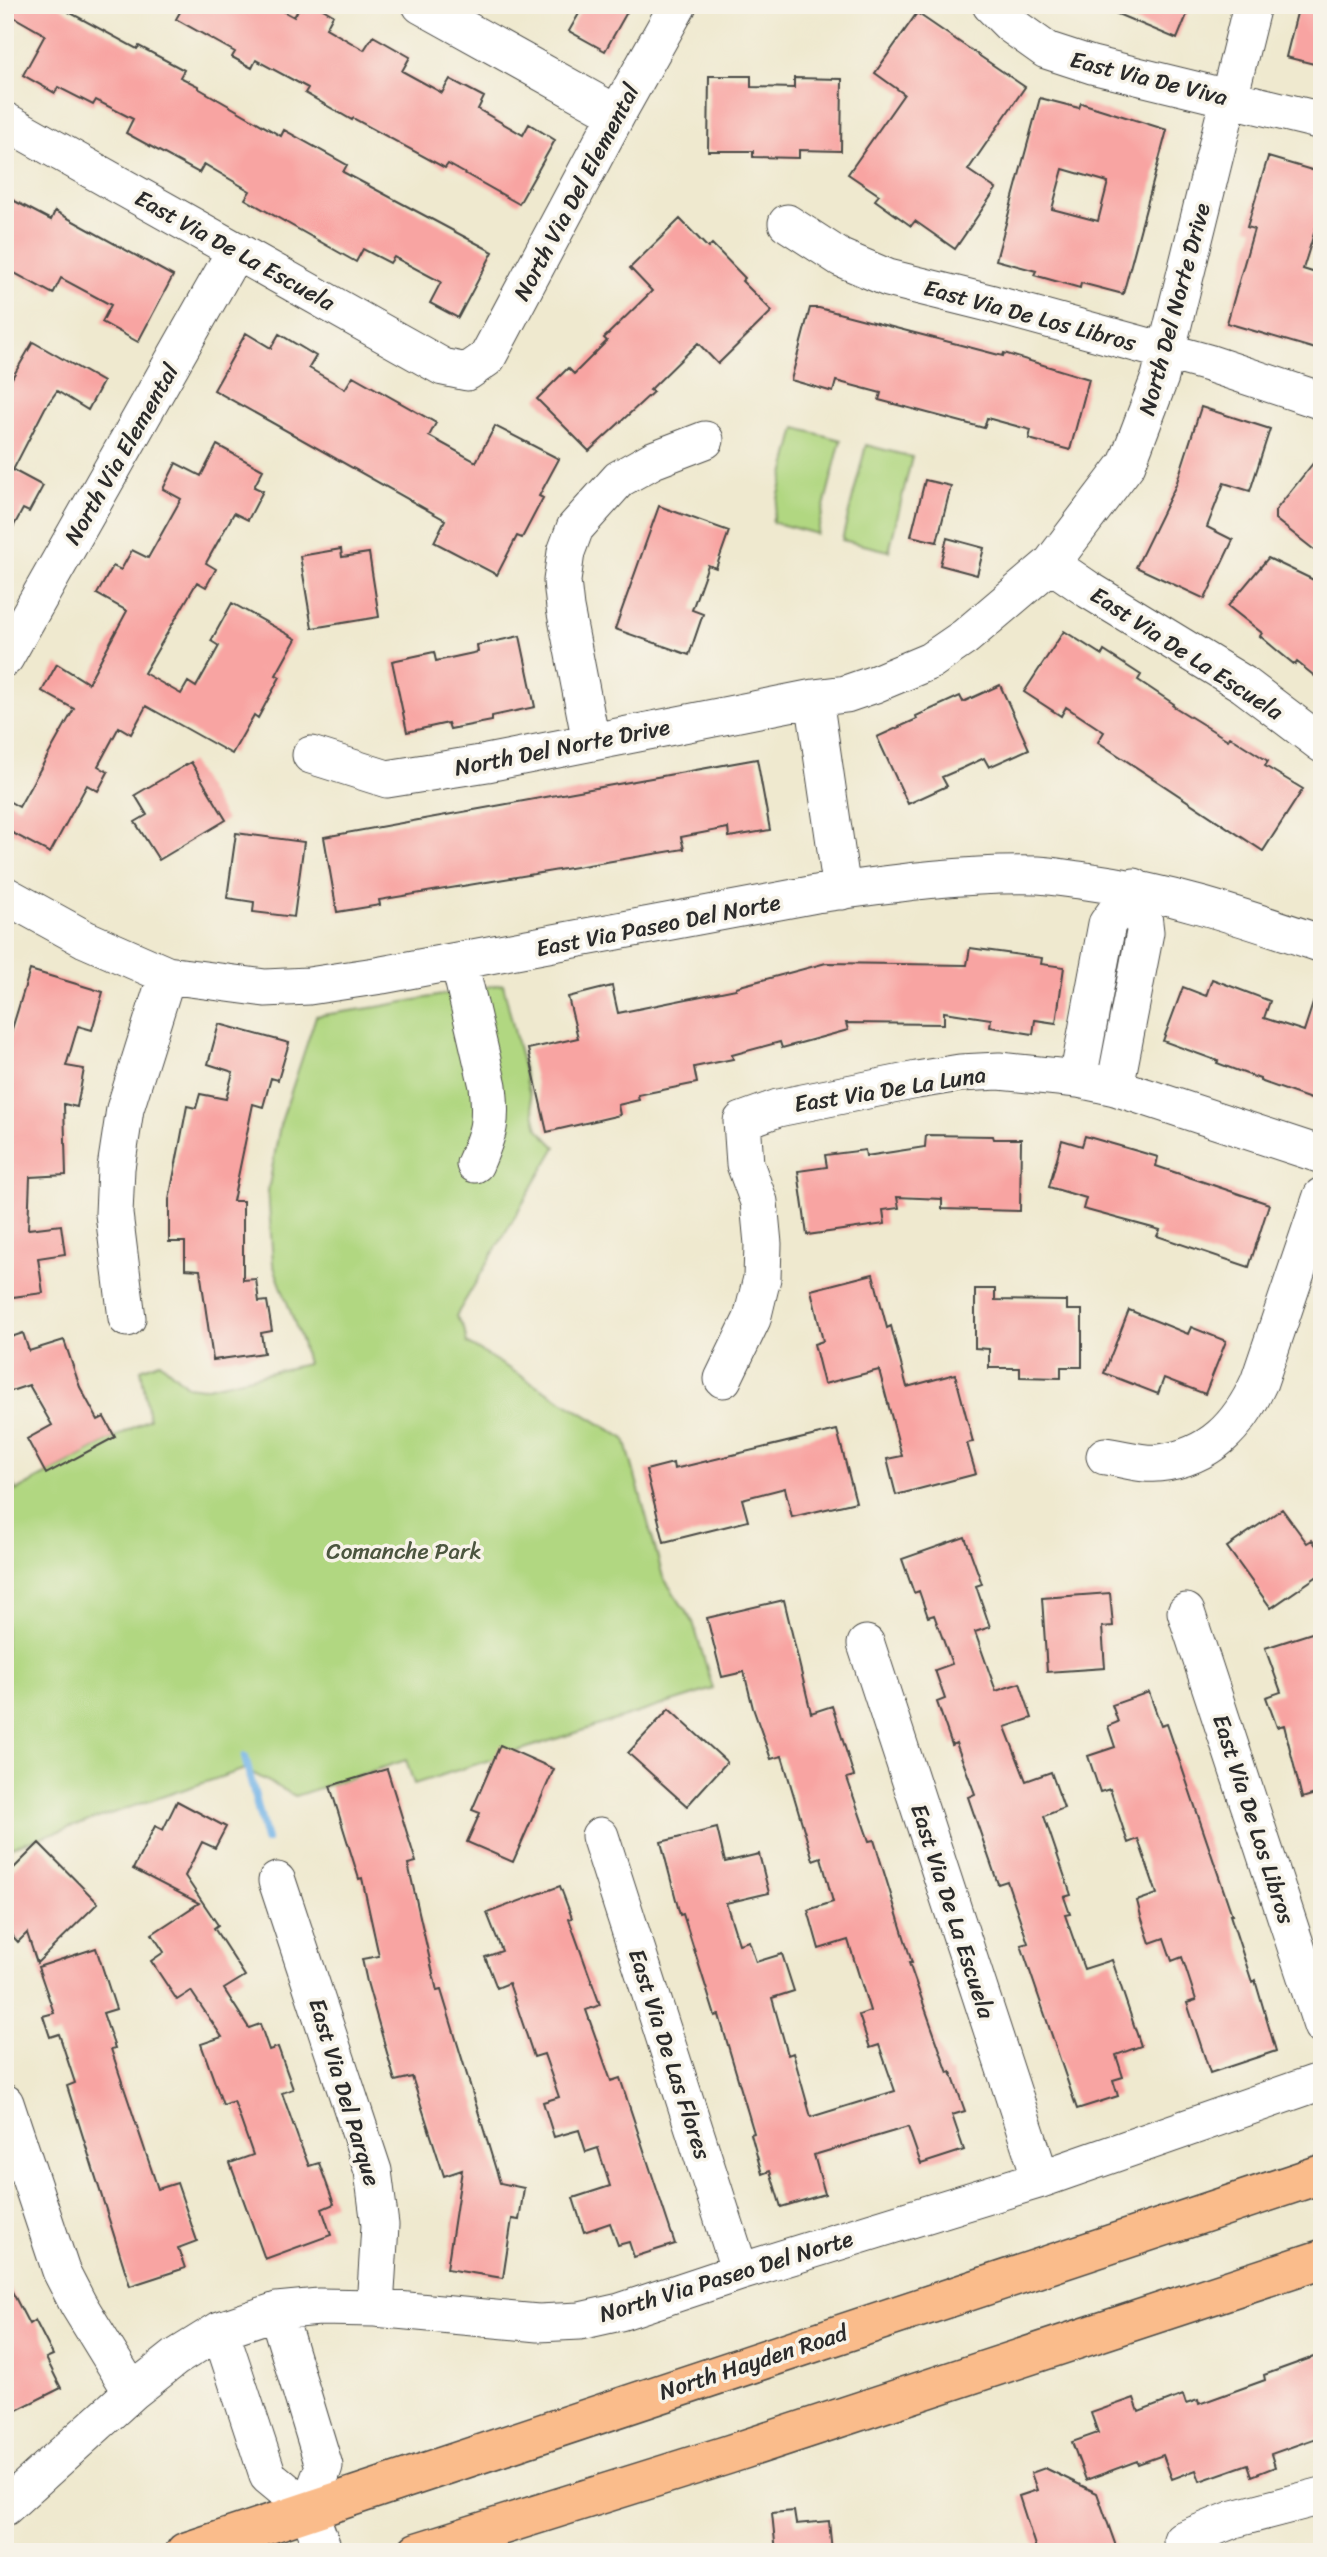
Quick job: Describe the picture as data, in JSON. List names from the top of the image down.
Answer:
{
  "streets": {
    "main road": ["North Hayden Road"],
    "street": [
      "East Via De Viva",
      "North Via Del Elemental",
      "East Via De La Escuela",
      "North Del Norte Drive",
      "East Via De Los Libros",
      "North Via Elemental",
      "East Via Paseo Del Norte",
      "East Via De La Luna",
      "East Via De Las Flores",
      "East Via Del Parque",
      "North Via Paseo Del Norte"
    ]
  },
  "crossings": [
    ["East Via De Viva", "North Del Norte Drive"],
    ["North Via Del Elemental", "East Via De La Escuela"],
    ["East Via De La Escuela", "North Del Norte Drive"],
    ["East Via De La Escuela", "North Via Elemental"],
    ["East Via De La Escuela", "North Via Paseo Del Norte"],
    ["North Del Norte Drive", "East Via De Los Libros"],
    ["East Via De Las Flores", "North Via Paseo Del Norte"],
    ["East Via Del Parque", "North Via Paseo Del Norte"]
  ],
  "parks": ["Comanche Park"]
}
